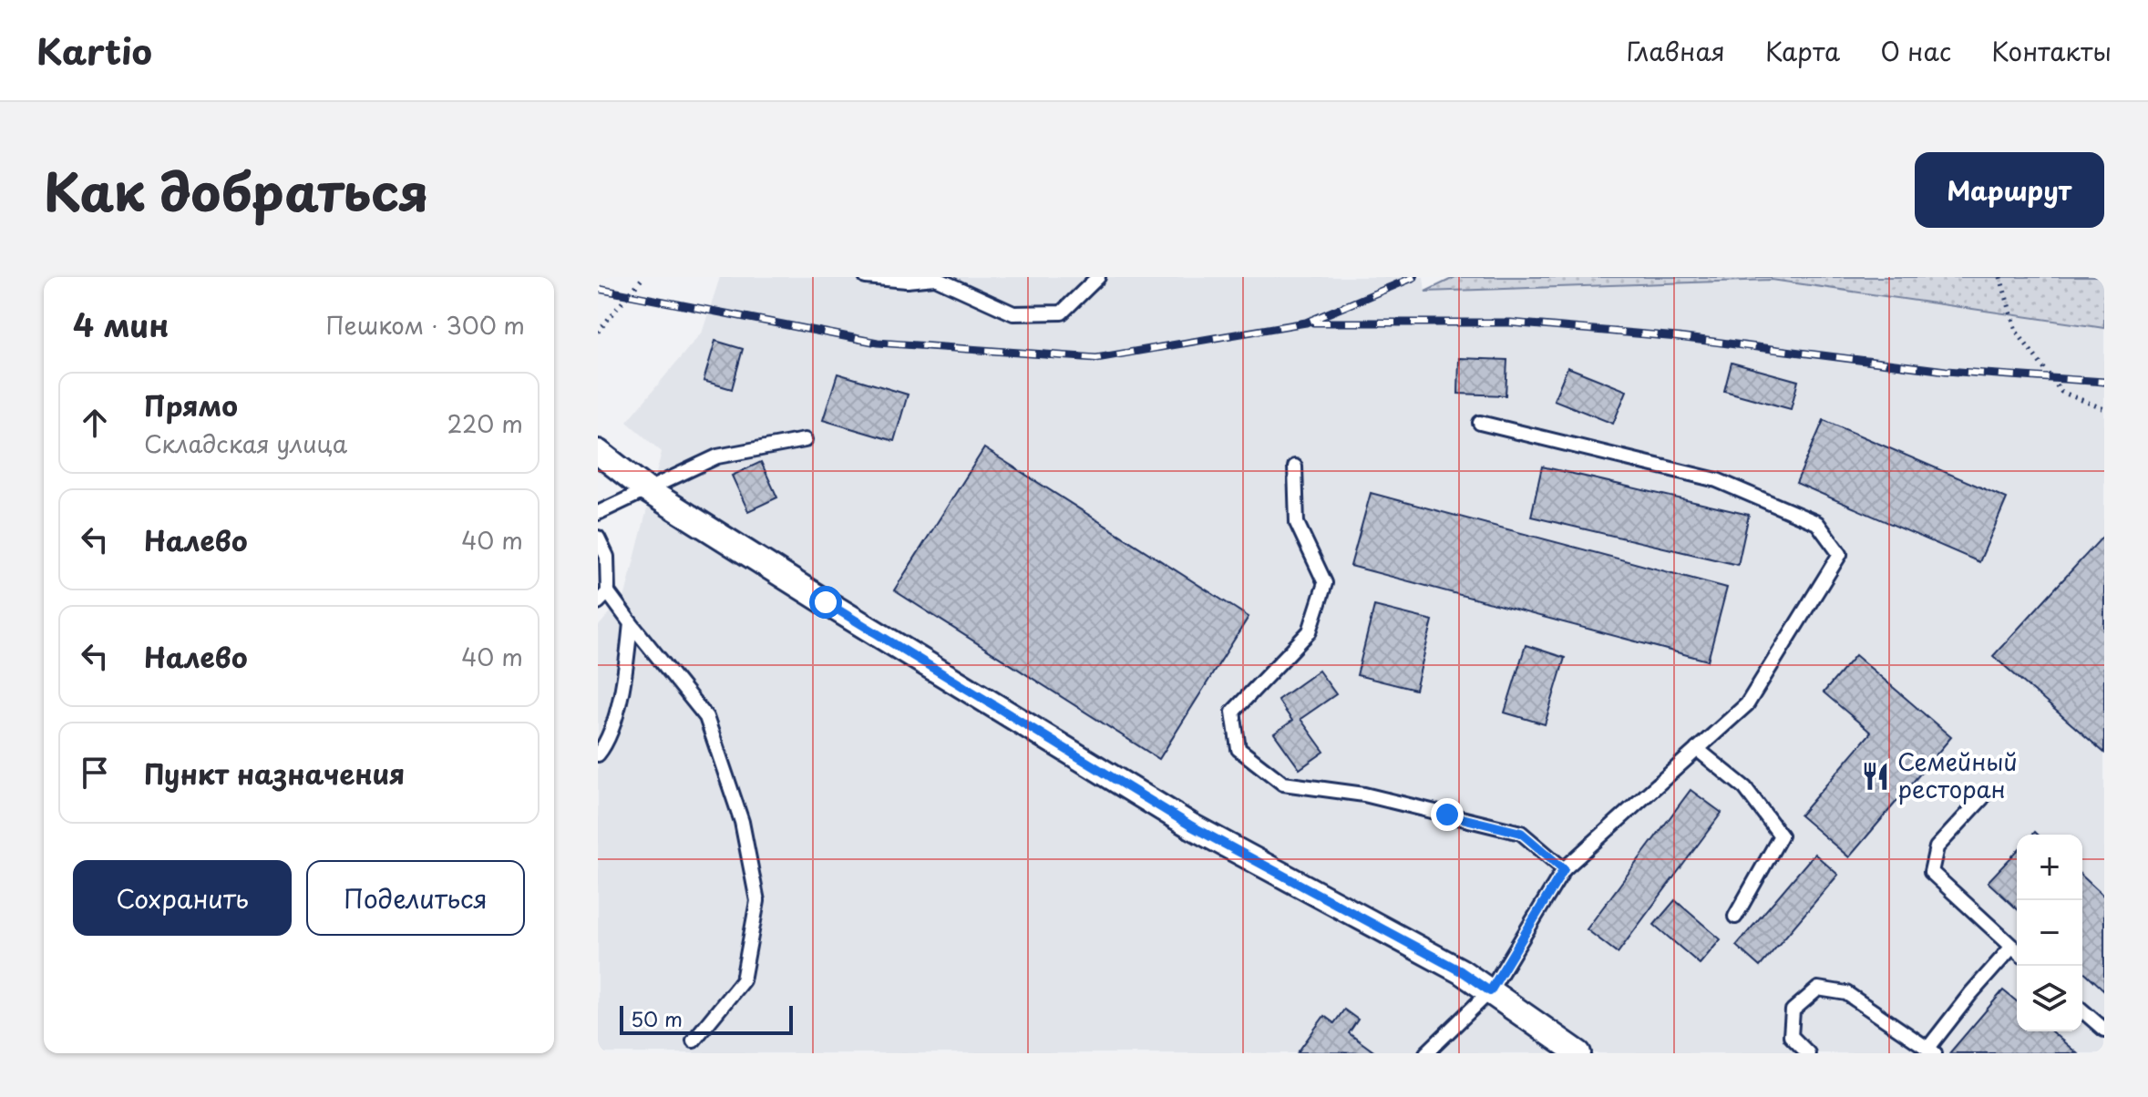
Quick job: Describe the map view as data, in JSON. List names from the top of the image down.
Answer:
{
  "places": {
    "restaurant": ["Семейный ресторан"]
  },
  "scale_bar": "50 m",
  "page": {
    "header": "Kartio",
    "nav": [
      "Главная",
      "Карта",
      "О нас",
      "Контакты"
    ],
    "title": "Как добраться",
    "buttons": [
      "Маршрут",
      ["Сохранить", "Поделиться"]
    ],
    "heading": ["4 мин", "Пешком · 300 m"],
    "list": [
      ["Прямо", "Складская улица", "220 m"],
      ["Налево", "40 m"],
      ["Налево", "40 m"],
      "Пункт назначения"
    ],
    "map_buttons": ["+", "−"],
    "scale": "50 m"
  }
}
